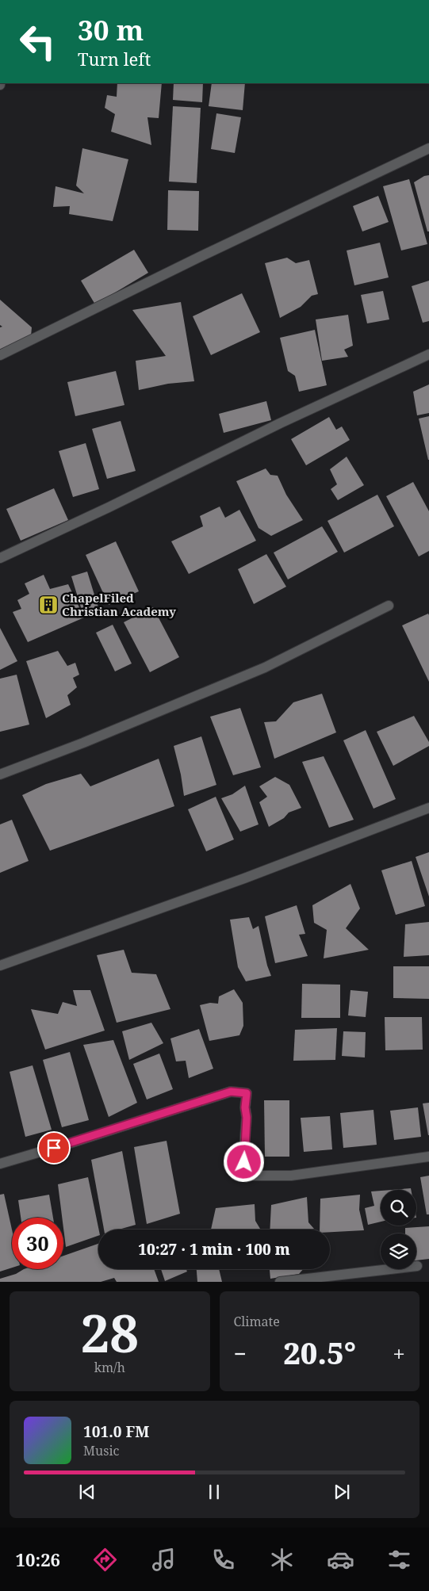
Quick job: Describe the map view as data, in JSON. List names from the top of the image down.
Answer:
{
  "places": {
    "building": ["ChapelFiled Christian Academy"]
  },
  "page": {
    "turn": ["30 m", "Turn left"],
    "limit": "30",
    "trip": "10:27 · 1 min · 100 m",
    "tile": [
      ["28", "km/h"],
      "Climate"
    ],
    "heat": ["−", "20.5°", "+"],
    "song": ["101.0 FM", "Music"],
    "tabs": "10:26"
  }
}
